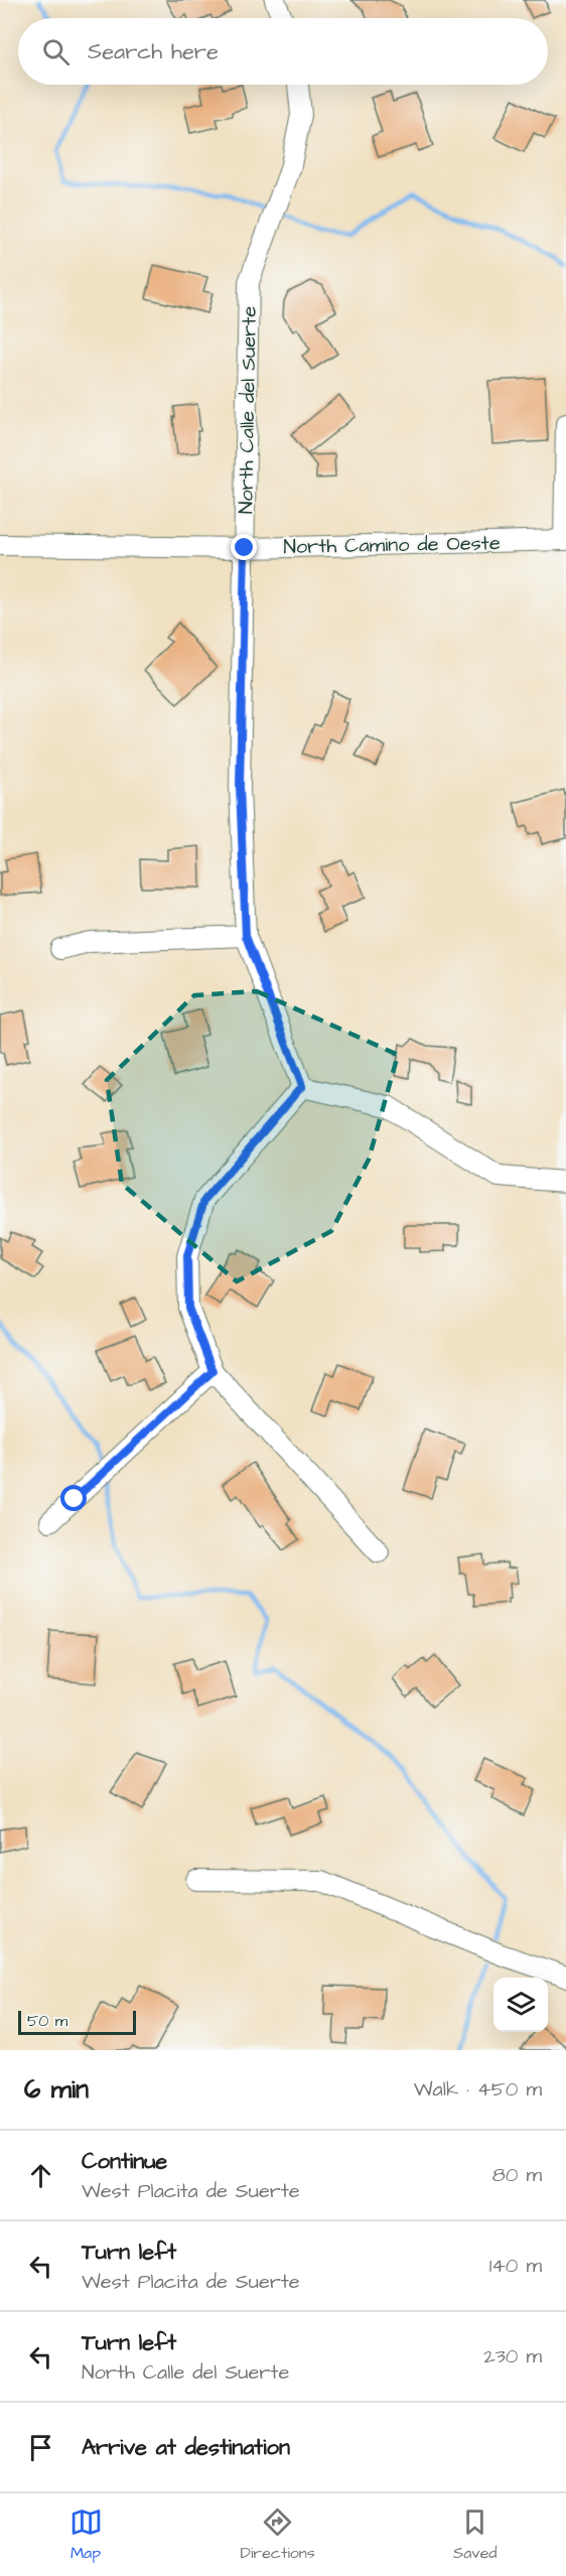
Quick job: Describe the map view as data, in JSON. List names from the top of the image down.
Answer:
{
  "streets": {
    "street": ["North Calle del Suerte", "North Camino de Oeste"]
  },
  "crossings": [
    ["North Calle del Suerte", "North Camino de Oeste"]
  ],
  "scale_bar": "50 m",
  "page": {
    "search": "Search here",
    "scale": "50 m",
    "heading": ["6 min", "Walk · 450 m"],
    "list": [
      ["Continue", "West Placita de Suerte", "80 m"],
      ["Turn left", "West Placita de Suerte", "140 m"],
      ["Turn left", "North Calle del Suerte", "230 m"],
      "Arrive at destination"
    ],
    "nav": ["Map", "Directions", "Saved"]
  }
}
